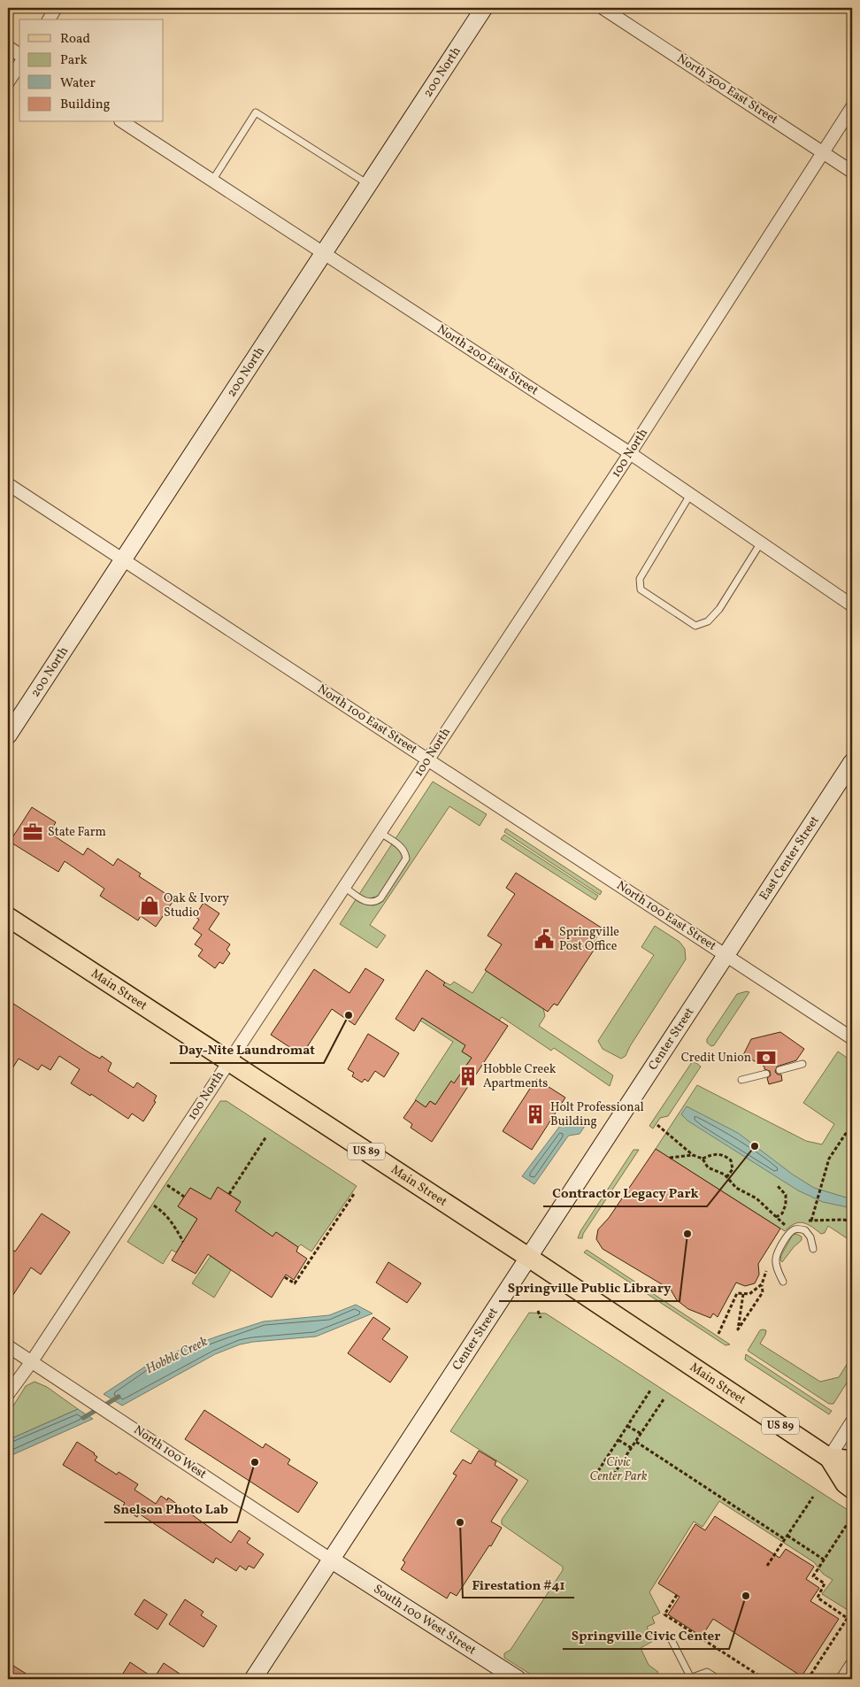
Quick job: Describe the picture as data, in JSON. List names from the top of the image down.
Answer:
{
  "streets": {
    "main road": ["Main Street", "US 89"],
    "street": [
      "200 North",
      "North 300 East Street",
      "North 200 East Street",
      "100 North",
      "North 100 East Street",
      "East Center Street",
      "Center Street",
      "North 100 West",
      "South 100 West Street"
    ]
  },
  "crossings": [
    ["200 North", "North 200 East Street"],
    ["200 North", "North 100 East Street"],
    ["North 300 East Street", "100 North"],
    ["North 200 East Street", "100 North"],
    ["100 North", "North 100 East Street"],
    ["100 North", "Main Street"],
    ["100 North", "North 100 West"],
    ["North 100 East Street", "East Center Street"],
    ["North 100 East Street", "Center Street"],
    ["East Center Street", "Center Street"],
    ["Main Street", "Center Street"],
    ["Center Street", "North 100 West"],
    ["Center Street", "South 100 West Street"],
    ["North 100 West", "South 100 West Street"]
  ],
  "water": ["Hobble Creek"],
  "parks": ["Civic Center Park"],
  "places": {
    "office": ["State Farm"],
    "shop": ["Oak & Ivory Studio"],
    "public building": ["Springville Post Office"],
    "other": [
      "Day-Nite Laundromat",
      "Contractor Legacy Park",
      "Springville Public Library",
      "Snelson Photo Lab",
      "Firestation #41",
      "Springville Civic Center"
    ],
    "bank": ["Credit Union"],
    "building": ["Hobble Creek Apartments", "Holt Professional Building"]
  },
  "legend": [
    "Road",
    "Park",
    "Water",
    "Building"
  ]
}
